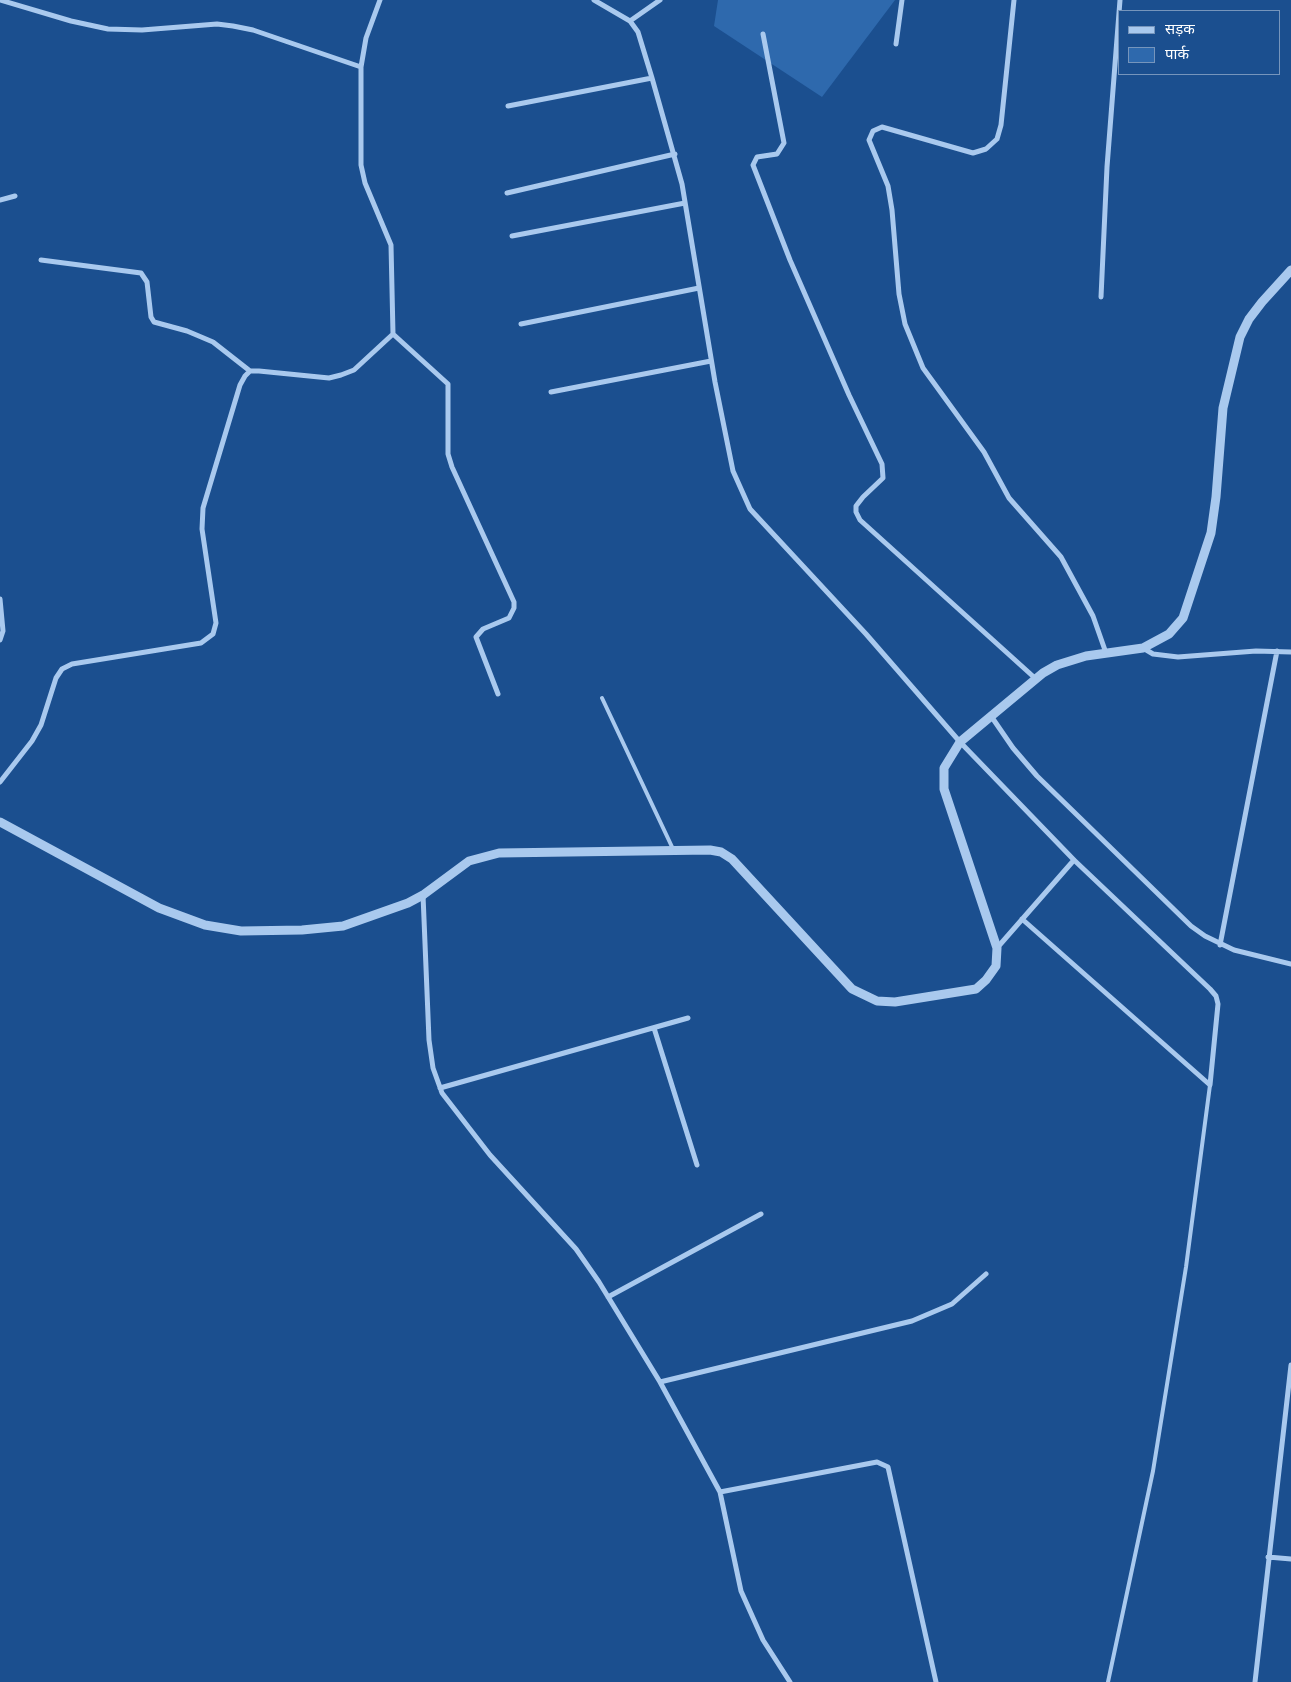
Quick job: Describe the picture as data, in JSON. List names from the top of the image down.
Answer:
{
  "legend": ["सड़क", "पार्क"]
}
